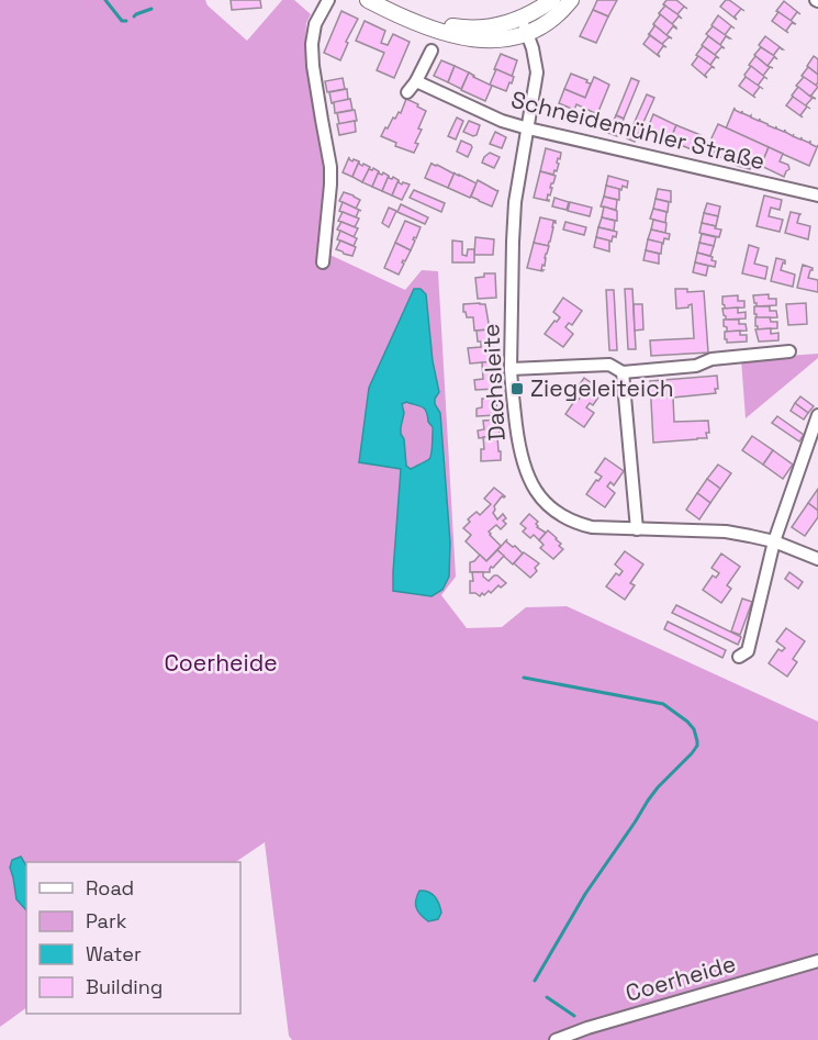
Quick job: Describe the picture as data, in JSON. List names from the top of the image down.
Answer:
{
  "streets": {
    "street": ["Schneidemühler Straße", "Dachsleite", "Coerheide"]
  },
  "crossings": [
    ["Schneidemühler Straße", "Dachsleite"]
  ],
  "parks": ["Coerheide"],
  "places": {
    "transit": ["Ziegeleiteich"]
  },
  "legend": [
    "Road",
    "Park",
    "Water",
    "Building"
  ]
}
